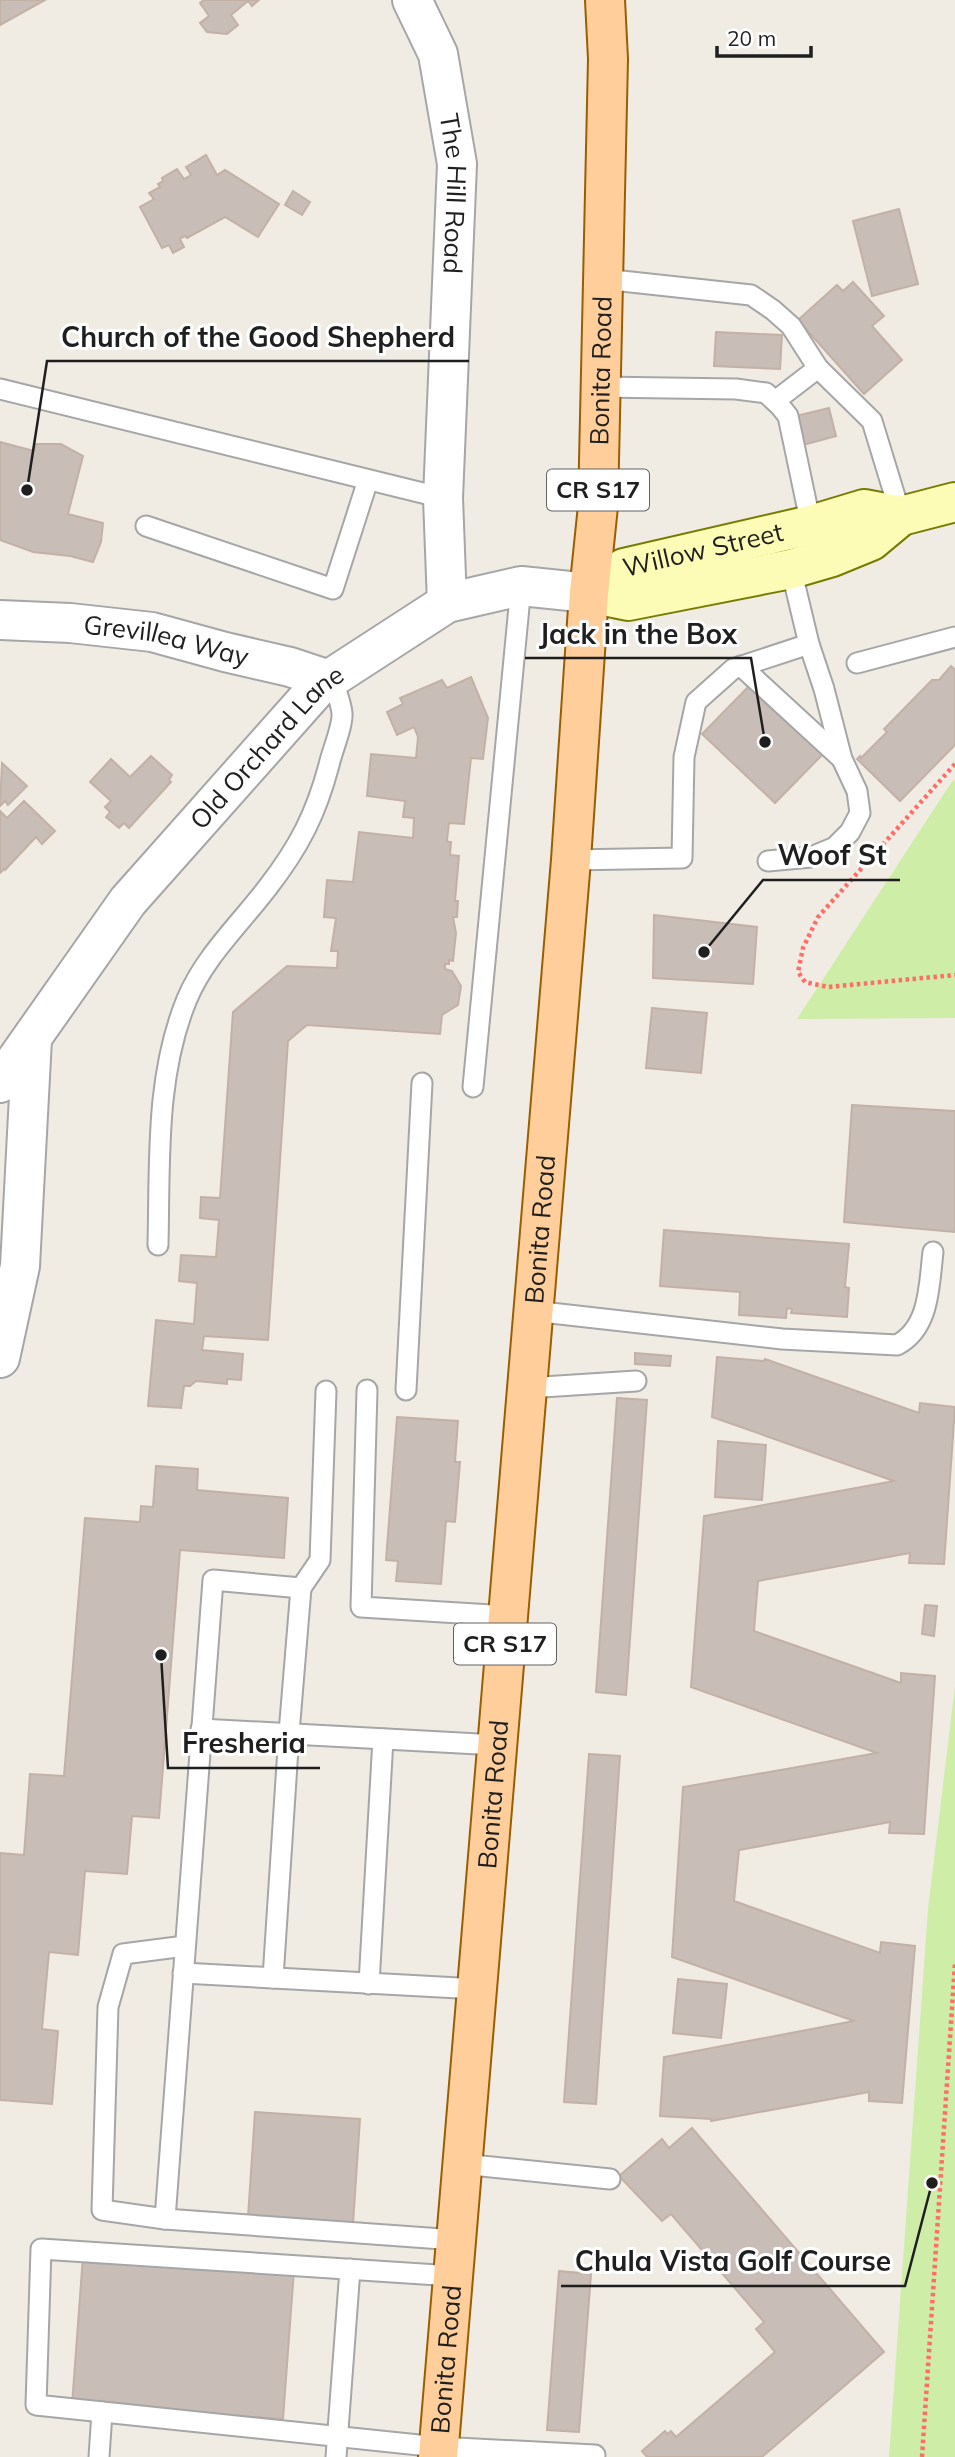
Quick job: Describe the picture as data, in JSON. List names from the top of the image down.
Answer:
{
  "streets": {
    "main road": ["Bonita Road", "CR S17", "Willow Street"],
    "street": ["The Hill Road", "Grevillea Way", "Old Orchard Lane"]
  },
  "crossings": [
    ["The Hill Road", "Old Orchard Lane"],
    ["Bonita Road", "Willow Street"],
    ["Bonita Road", "Old Orchard Lane"],
    ["Willow Street", "Old Orchard Lane"],
    ["Grevillea Way", "Old Orchard Lane"]
  ],
  "places": [
    "Church of the Good Shepherd",
    "Jack in the Box",
    "Woof St",
    "Fresheria",
    "Chula Vista Golf Course"
  ],
  "scale_bar": "20 m"
}
